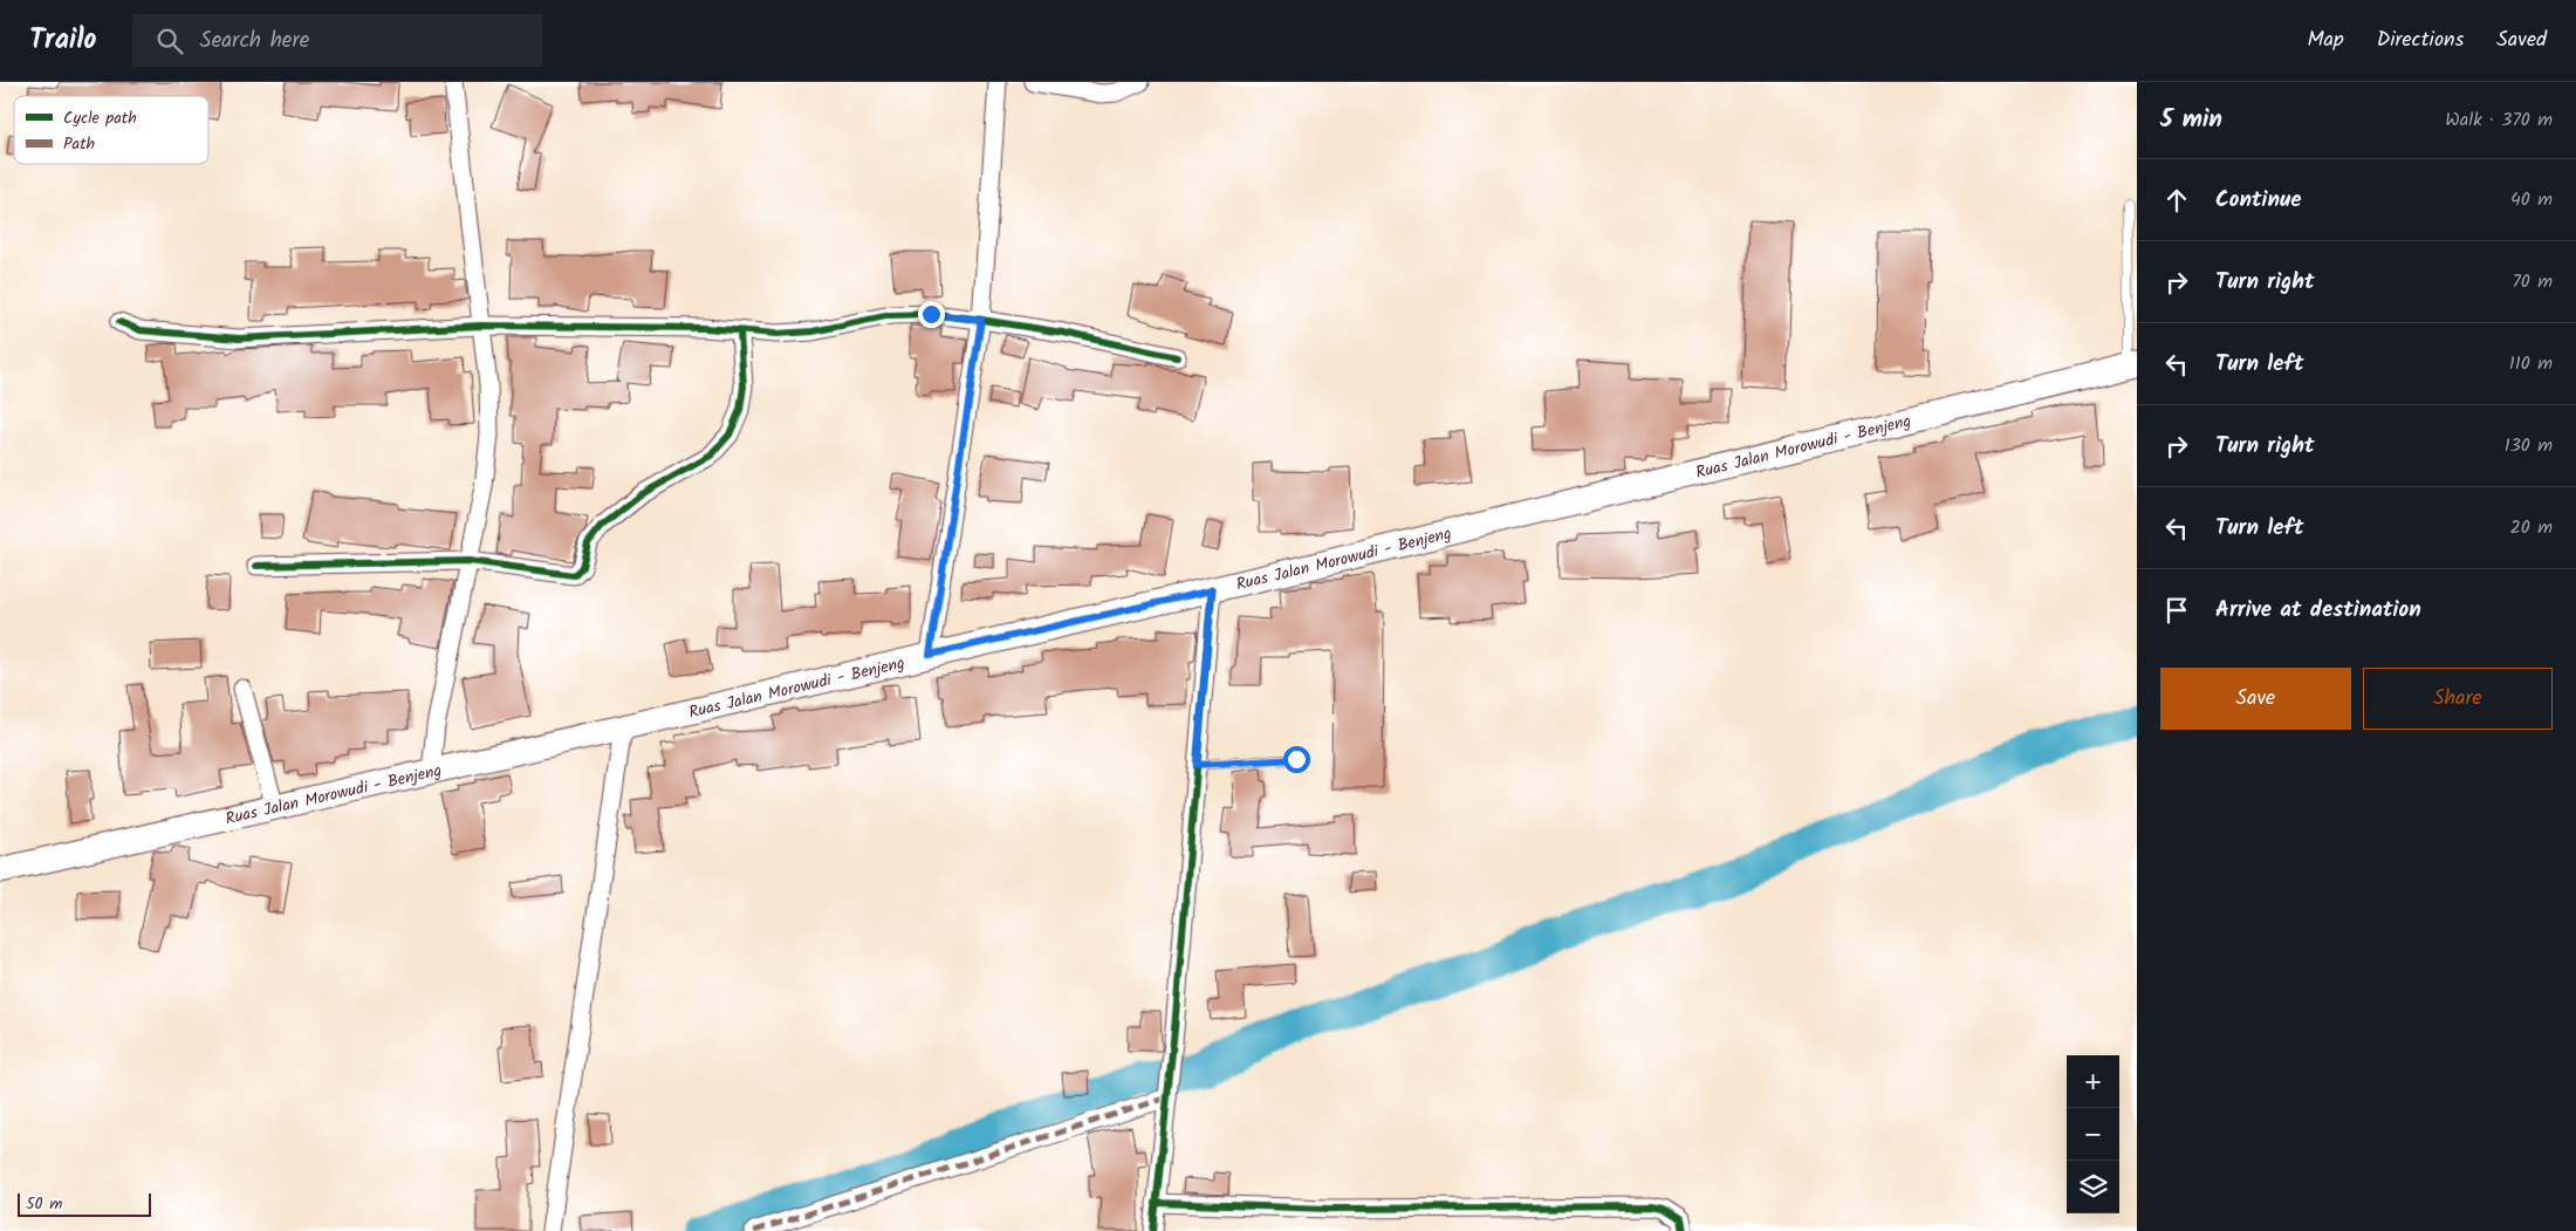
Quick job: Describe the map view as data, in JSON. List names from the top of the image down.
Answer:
{
  "streets": {
    "main road": ["Ruas Jalan Morowudi - Benjeng"]
  },
  "legend": ["Cycle path", "Path"],
  "scale_bar": "50 m",
  "page": {
    "header": "Trailo",
    "search": "Search here",
    "nav": ["Map", "Directions", "Saved"],
    "heading": ["5 min", "Walk · 370 m"],
    "list": [
      ["Continue", "40 m"],
      ["Turn right", "70 m"],
      ["Turn left", "110 m"],
      ["Turn right", "130 m"],
      ["Turn left", "20 m"],
      "Arrive at destination"
    ],
    "buttons": ["Save", "Share"],
    "map_buttons": ["+", "−"],
    "scale": "50 m"
  }
}
